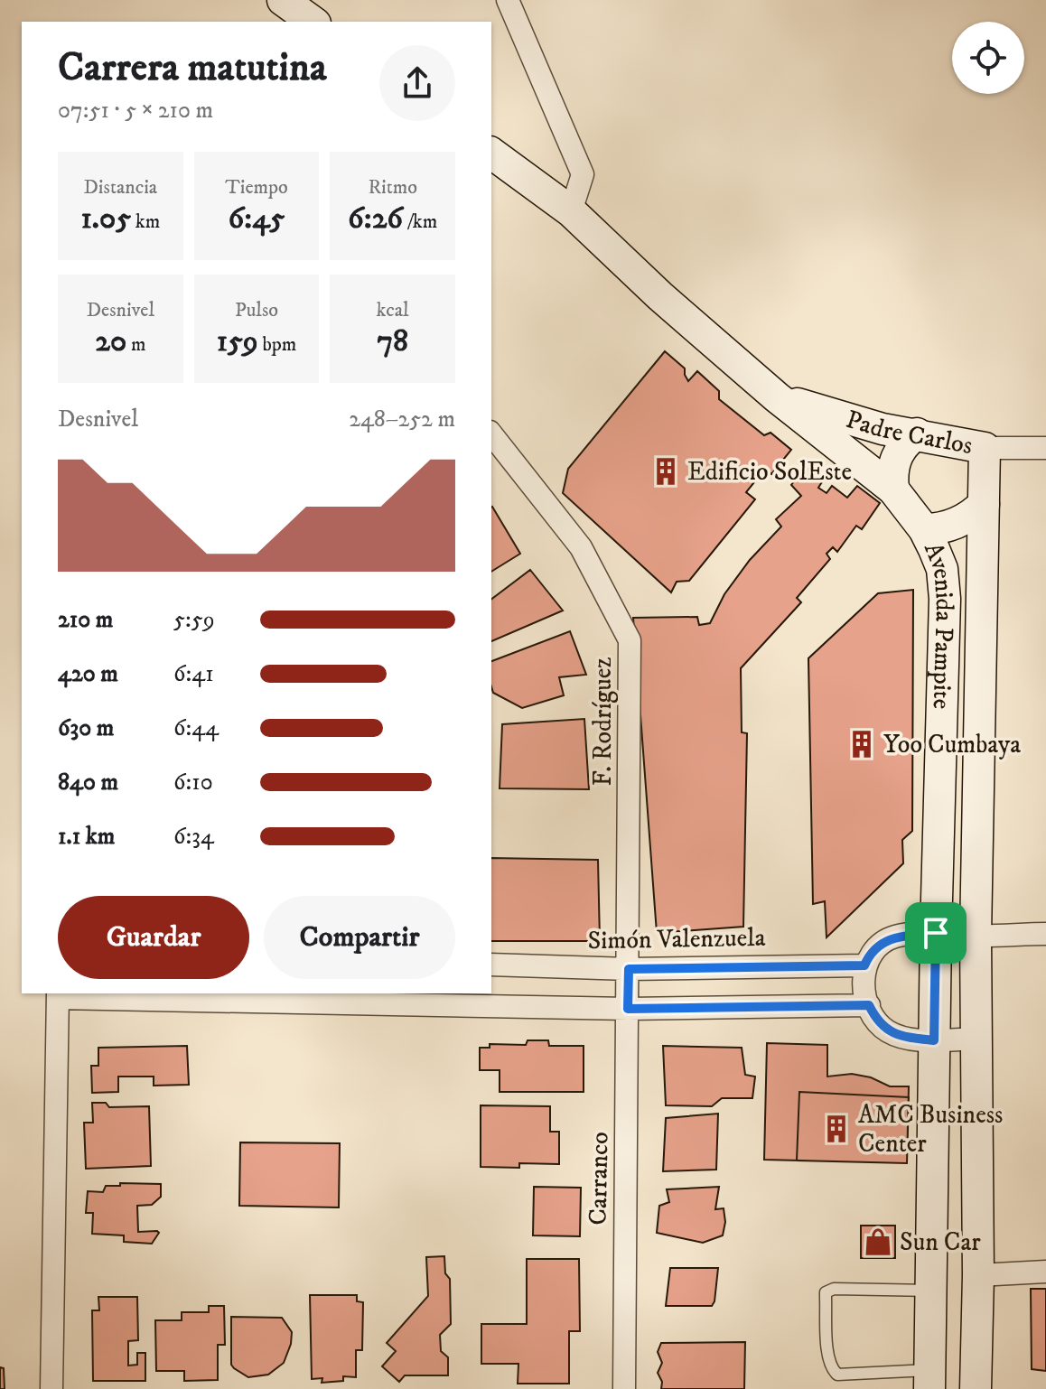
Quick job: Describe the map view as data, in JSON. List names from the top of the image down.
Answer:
{
  "streets": {
    "street": [
      "Padre Carlos",
      "Avenida Pampite",
      "F. Rodríguez",
      "Simón Valenzuela",
      "Carranco"
    ]
  },
  "crossings": [
    ["Padre Carlos", "Avenida Pampite"],
    ["F. Rodríguez", "Simón Valenzuela"],
    ["F. Rodríguez", "Carranco"],
    ["Simón Valenzuela", "Carranco"]
  ],
  "places": {
    "building": ["Edificio SolEste", "Yoo Cumbaya", "AMC Business Center"],
    "shop": ["Sun Car"]
  },
  "page": {
    "heading": ["Carrera matutina", "07:51 · 5 × 210 m"],
    "stats": [
      ["Distancia", "1.05 km"],
      ["Tiempo", "6:45"],
      ["Ritmo", "6:26 /km"],
      ["Desnivel", "20 m"],
      ["Pulso", "159 bpm"],
      ["kcal", "78"]
    ],
    "chart": ["Desnivel", "248–252 m"],
    "list": [
      {
        "name": "210 m",
        "note": "5:59"
      },
      {
        "name": "420 m",
        "note": "6:41"
      },
      {
        "name": "630 m",
        "note": "6:44"
      },
      {
        "name": "840 m",
        "note": "6:10"
      },
      {
        "name": "1.1 km",
        "note": "6:34"
      }
    ],
    "buttons": ["Guardar", "Compartir"]
  }
}
